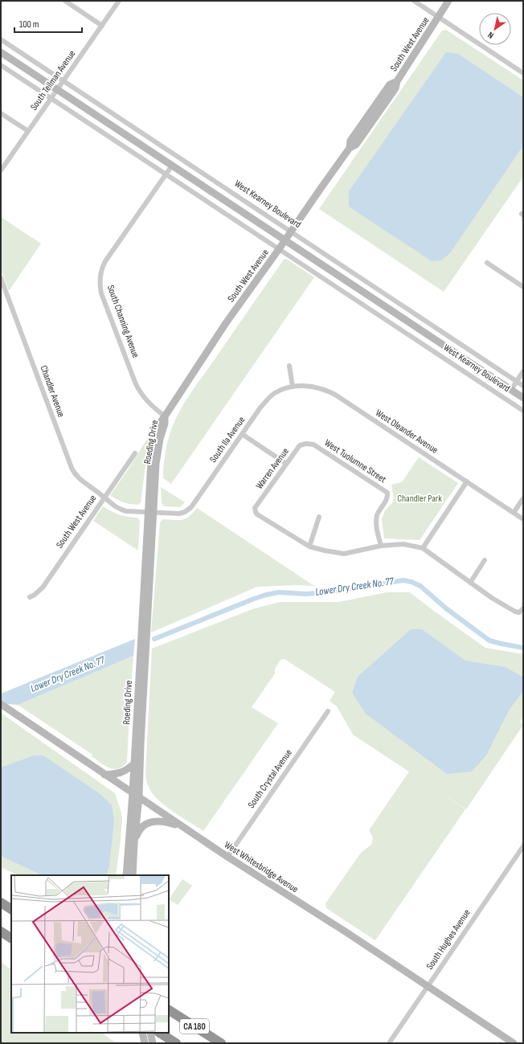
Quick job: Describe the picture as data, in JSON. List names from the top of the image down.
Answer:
{
  "streets": {
    "highway": ["CA 180"],
    "street": [
      "South West Avenue",
      "South Teilman Avenue",
      "West Kearney Boulevard",
      "South Channing Avenue",
      "Chandler Avenue",
      "West Oleander Avenue",
      "South Ila Avenue",
      "Roeding Drive",
      "West Tuolumne Street",
      "Warren Avenue",
      "South Crystal Avenue",
      "West Whitesbridge Avenue",
      "South Hughes Avenue"
    ]
  },
  "crossings": [
    ["South West Avenue", "West Kearney Boulevard"],
    ["South West Avenue", "South Channing Avenue"],
    ["South West Avenue", "Chandler Avenue"],
    ["South West Avenue", "Roeding Drive"],
    ["South Teilman Avenue", "West Kearney Boulevard"],
    ["West Kearney Boulevard", "South Channing Avenue"],
    ["South Channing Avenue", "Roeding Drive"],
    ["Chandler Avenue", "South Ila Avenue"],
    ["Chandler Avenue", "Roeding Drive"],
    ["West Oleander Avenue", "South Ila Avenue"],
    ["Roeding Drive", "West Whitesbridge Avenue"],
    ["West Tuolumne Street", "Warren Avenue"],
    ["South Crystal Avenue", "West Whitesbridge Avenue"],
    ["West Whitesbridge Avenue", "South Hughes Avenue"]
  ],
  "water": ["Lower Dry Creek No. 77"],
  "parks": ["Chandler Park"],
  "scale_bar": "100 m",
  "north": "bottom left"
}
